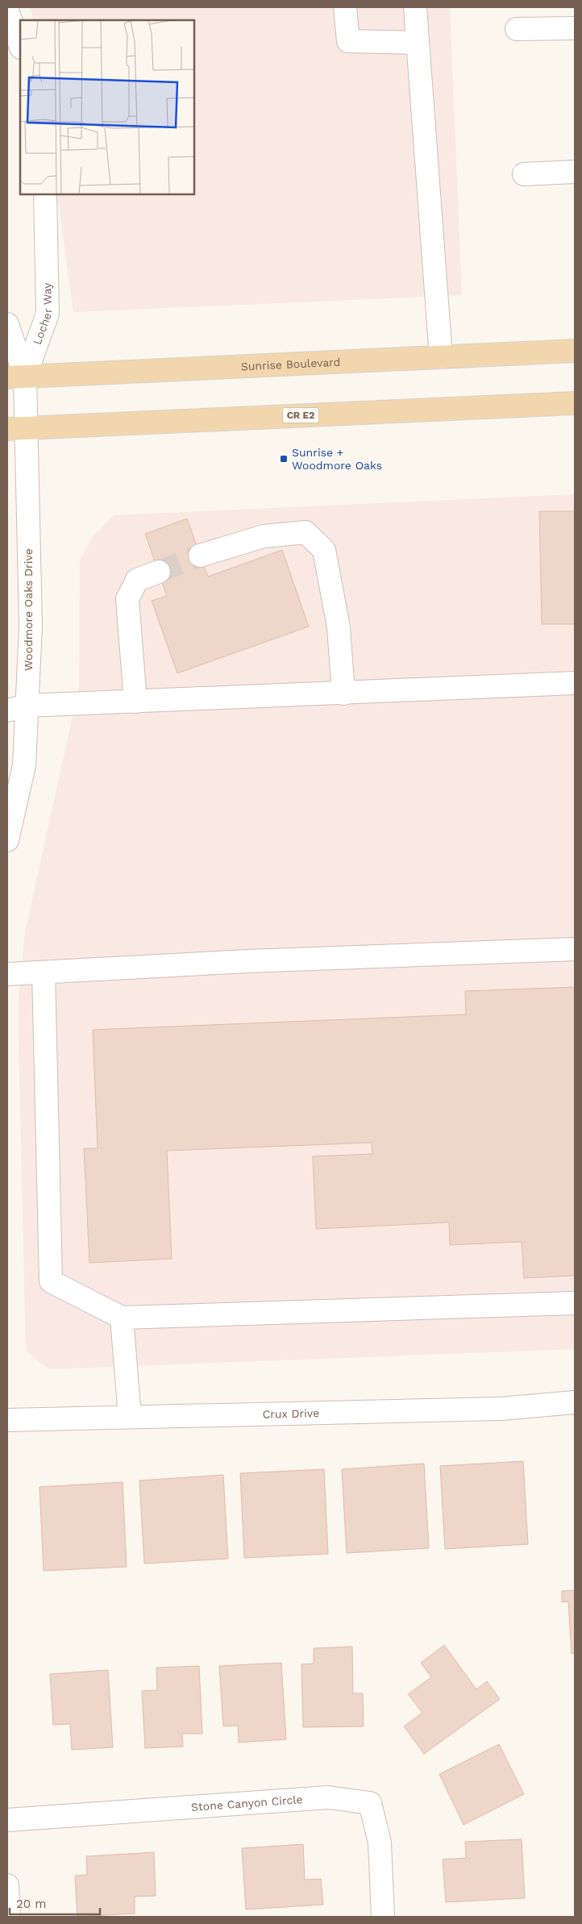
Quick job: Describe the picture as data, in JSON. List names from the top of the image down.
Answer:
{
  "streets": {
    "main road": ["Sunrise Boulevard", "CR E2"],
    "street": [
      "Locher Way",
      "Woodmore Oaks Drive",
      "Crux Drive",
      "Stone Canyon Circle"
    ]
  },
  "crossings": [
    ["Locher Way", "Sunrise Boulevard"],
    ["Locher Way", "Woodmore Oaks Drive"],
    ["Sunrise Boulevard", "Woodmore Oaks Drive"],
    ["CR E2", "Woodmore Oaks Drive"]
  ],
  "places": {
    "transit": ["Sunrise + Woodmore Oaks"]
  },
  "scale_bar": "20 m"
}
